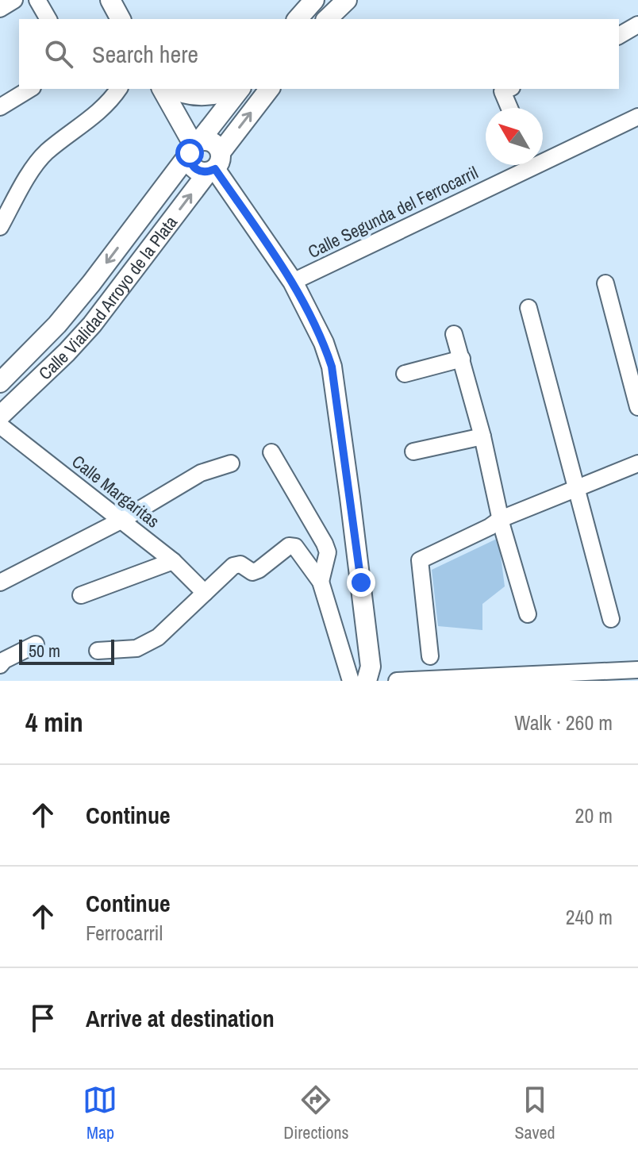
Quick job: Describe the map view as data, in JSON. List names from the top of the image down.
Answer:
{
  "streets": {
    "main road": ["Calle Vialidad Arroyo de la Plata"],
    "street": ["Calle Segunda del Ferrocarril", "Calle Margaritas"]
  },
  "scale_bar": "50 m",
  "north": "top left",
  "page": {
    "search": "Search here",
    "scale": "50 m",
    "heading": ["4 min", "Walk · 260 m"],
    "list": [
      ["Continue", "20 m"],
      ["Continue", "Ferrocarril", "240 m"],
      "Arrive at destination"
    ],
    "nav": ["Map", "Directions", "Saved"]
  }
}
